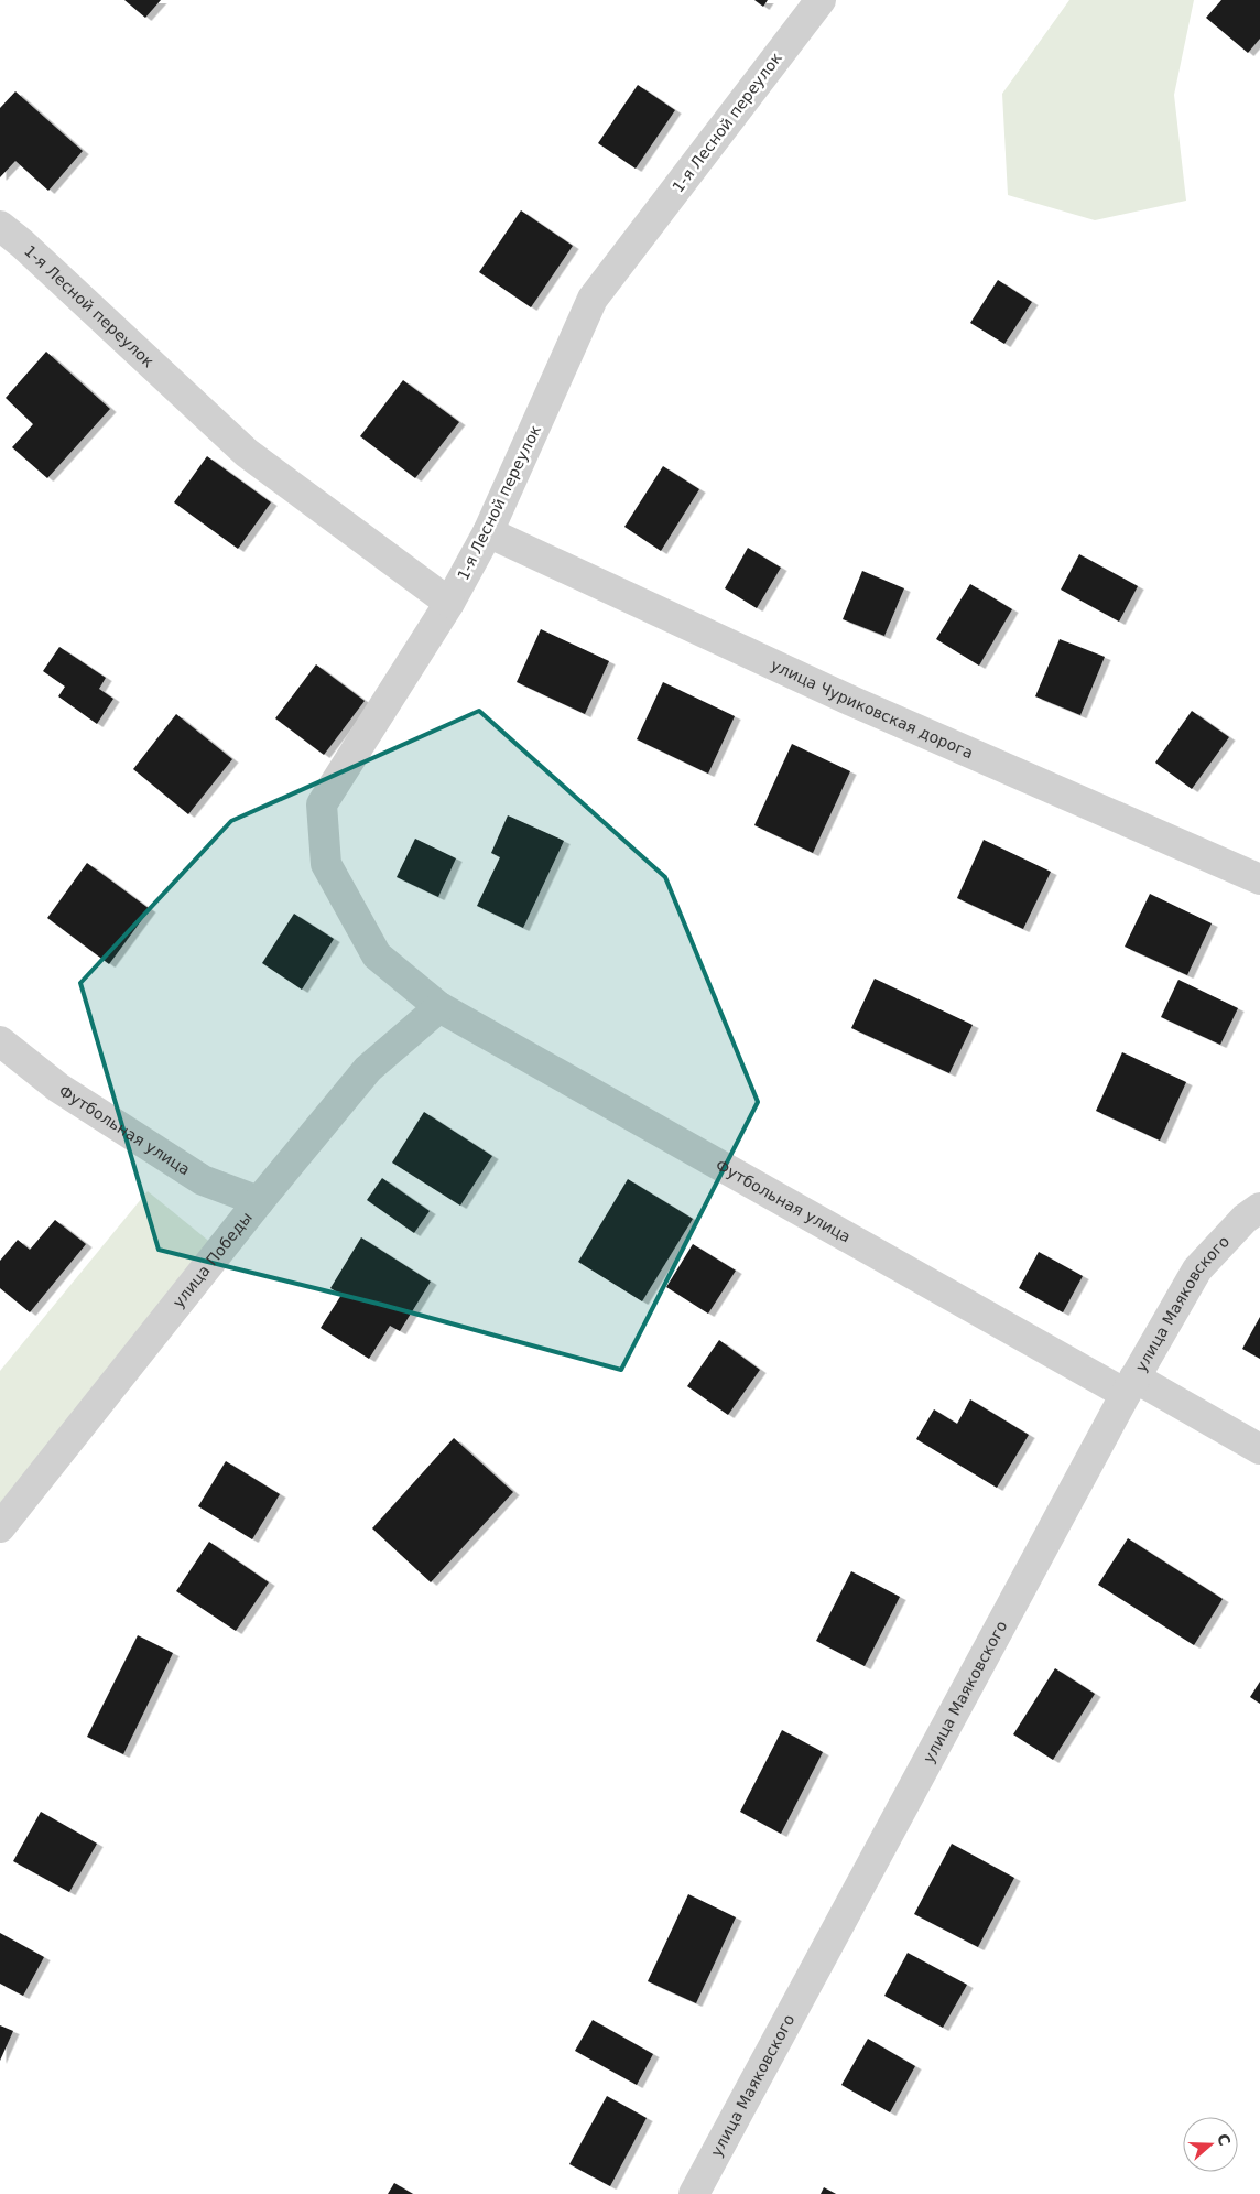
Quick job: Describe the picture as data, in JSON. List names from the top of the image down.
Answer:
{
  "streets": {
    "street": [
      "1-я Лесной переулок",
      "улица Чуриковская дорога",
      "Футбольная улица",
      "улица Победы",
      "улица Маяковского"
    ]
  },
  "crossings": [
    ["1-я Лесной переулок", "улица Чуриковская дорога"],
    ["1-я Лесной переулок", "Футбольная улица"],
    ["Футбольная улица", "улица Победы"],
    ["Футбольная улица", "улица Маяковского"]
  ],
  "north": "right"
}
